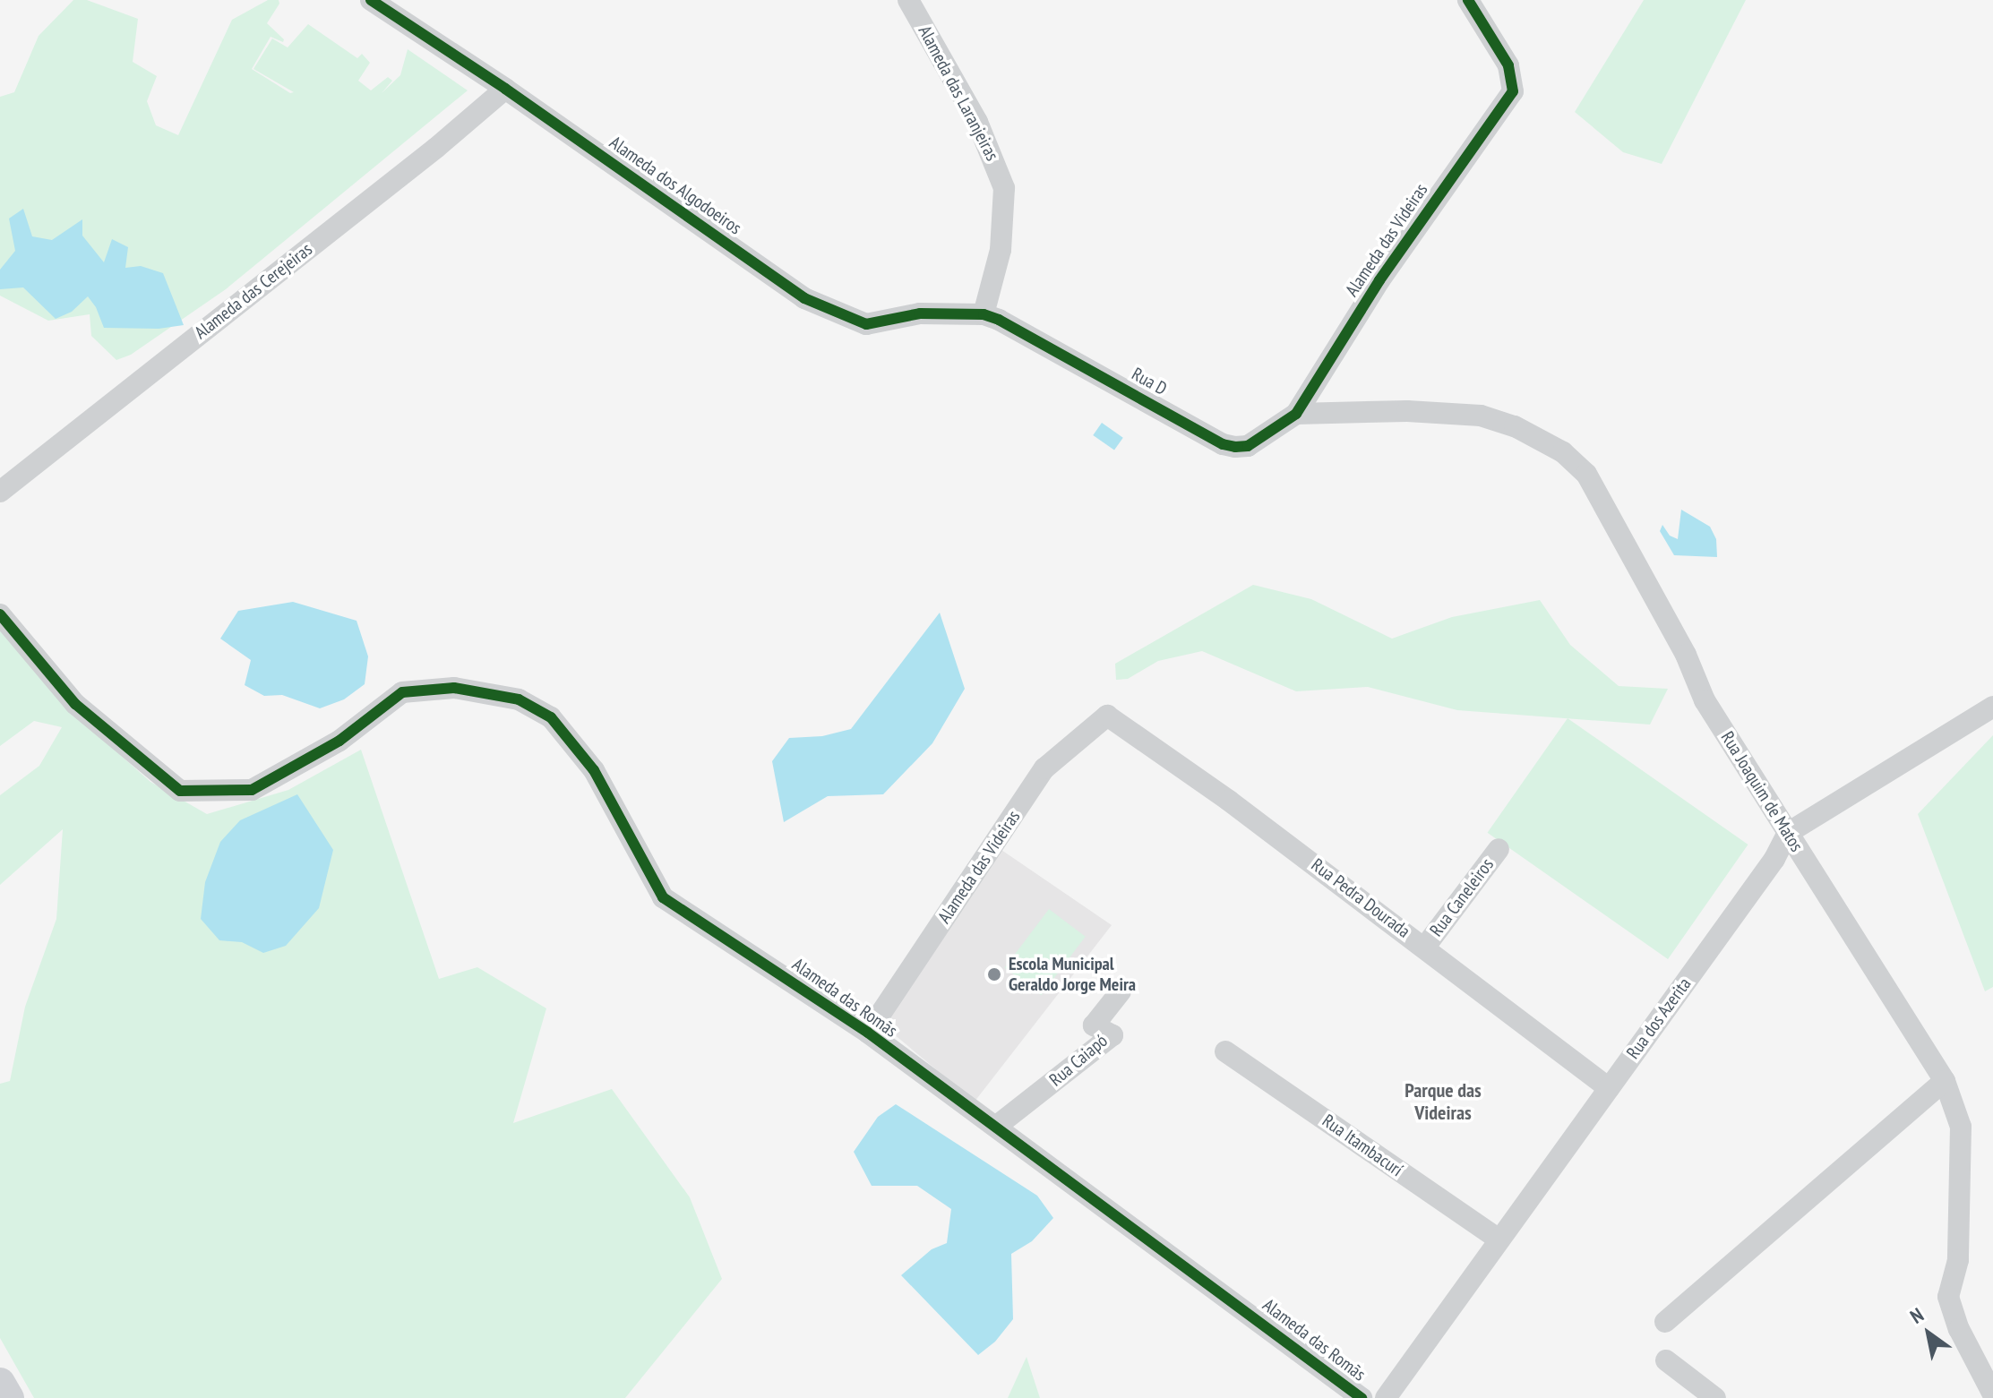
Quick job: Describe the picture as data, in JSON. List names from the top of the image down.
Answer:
{
  "streets": {
    "street": [
      "Alameda das Laranjeiras",
      "Alameda dos Algodoeiros",
      "Alameda das Videiras",
      "Alameda das Cerejeiras",
      "Rua D",
      "Rua Joaquim de Matos",
      "Rua Caneleiros",
      "Rua Pedra Dourada",
      "Alameda das Romãs",
      "Rua dos Azerita",
      "Rua Caiapó",
      "Rua Itambacurí"
    ]
  },
  "crossings": [
    ["Alameda das Laranjeiras", "Alameda dos Algodoeiros"],
    ["Alameda das Laranjeiras", "Rua D"],
    ["Alameda dos Algodoeiros", "Alameda das Cerejeiras"],
    ["Alameda dos Algodoeiros", "Rua D"],
    ["Alameda das Videiras", "Rua D"],
    ["Alameda das Videiras", "Rua Joaquim de Matos"],
    ["Alameda das Videiras", "Rua Pedra Dourada"],
    ["Alameda das Videiras", "Alameda das Romãs"],
    ["Rua D", "Rua Joaquim de Matos"],
    ["Rua Joaquim de Matos", "Rua dos Azerita"],
    ["Rua Caneleiros", "Rua Pedra Dourada"],
    ["Rua Pedra Dourada", "Rua dos Azerita"],
    ["Alameda das Romãs", "Rua Caiapó"],
    ["Rua dos Azerita", "Rua Itambacurí"]
  ],
  "districts": ["Parque das Videiras"],
  "places": ["Escola Municipal Geraldo Jorge Meira"],
  "north": "top left"
}
